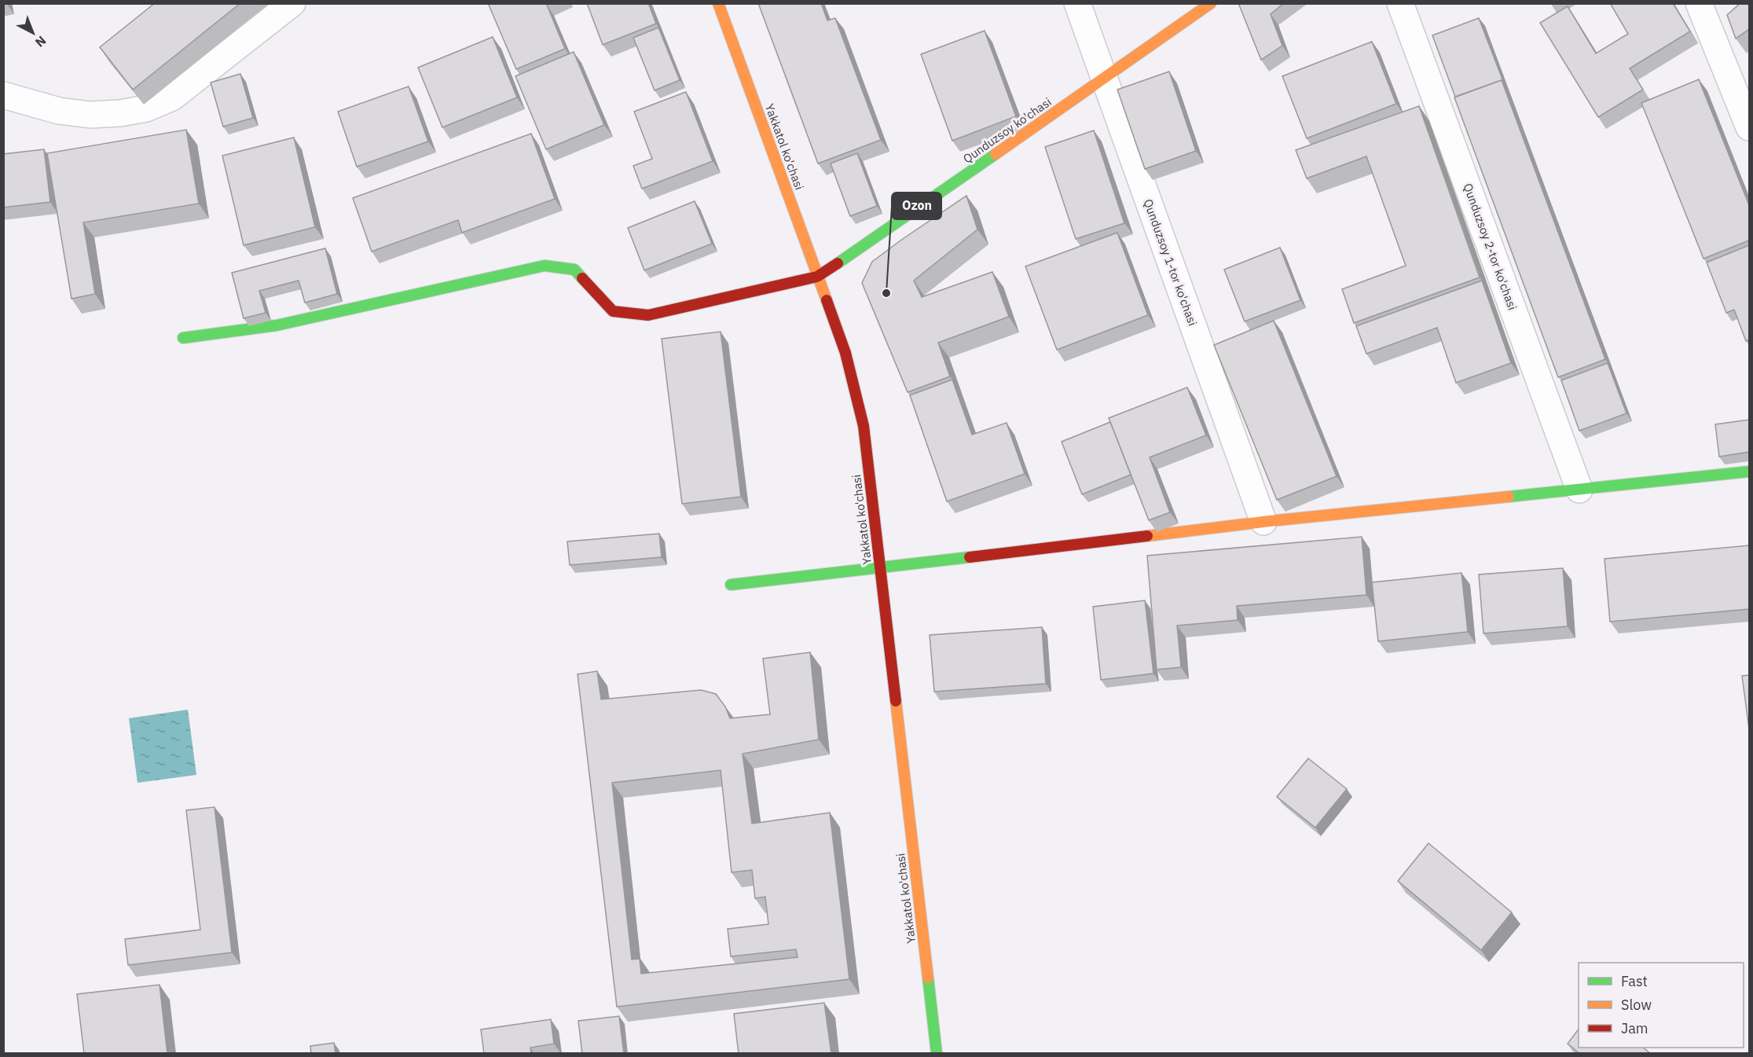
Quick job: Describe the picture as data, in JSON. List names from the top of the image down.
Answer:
{
  "streets": {
    "street": [
      "Qunduzsoy ko'chasi",
      "Yakkatol ko'chasi",
      "Qunduzsoy 2-tor ko'chasi",
      "Qunduzsoy 1-tor ko'chasi"
    ]
  },
  "crossings": [
    ["Qunduzsoy ko'chasi", "Yakkatol ko'chasi"],
    ["Qunduzsoy ko'chasi", "Qunduzsoy 1-tor ko'chasi"]
  ],
  "places": ["Ozon"],
  "legend": ["Fast", "Slow", "Jam"],
  "north": "bottom right"
}
